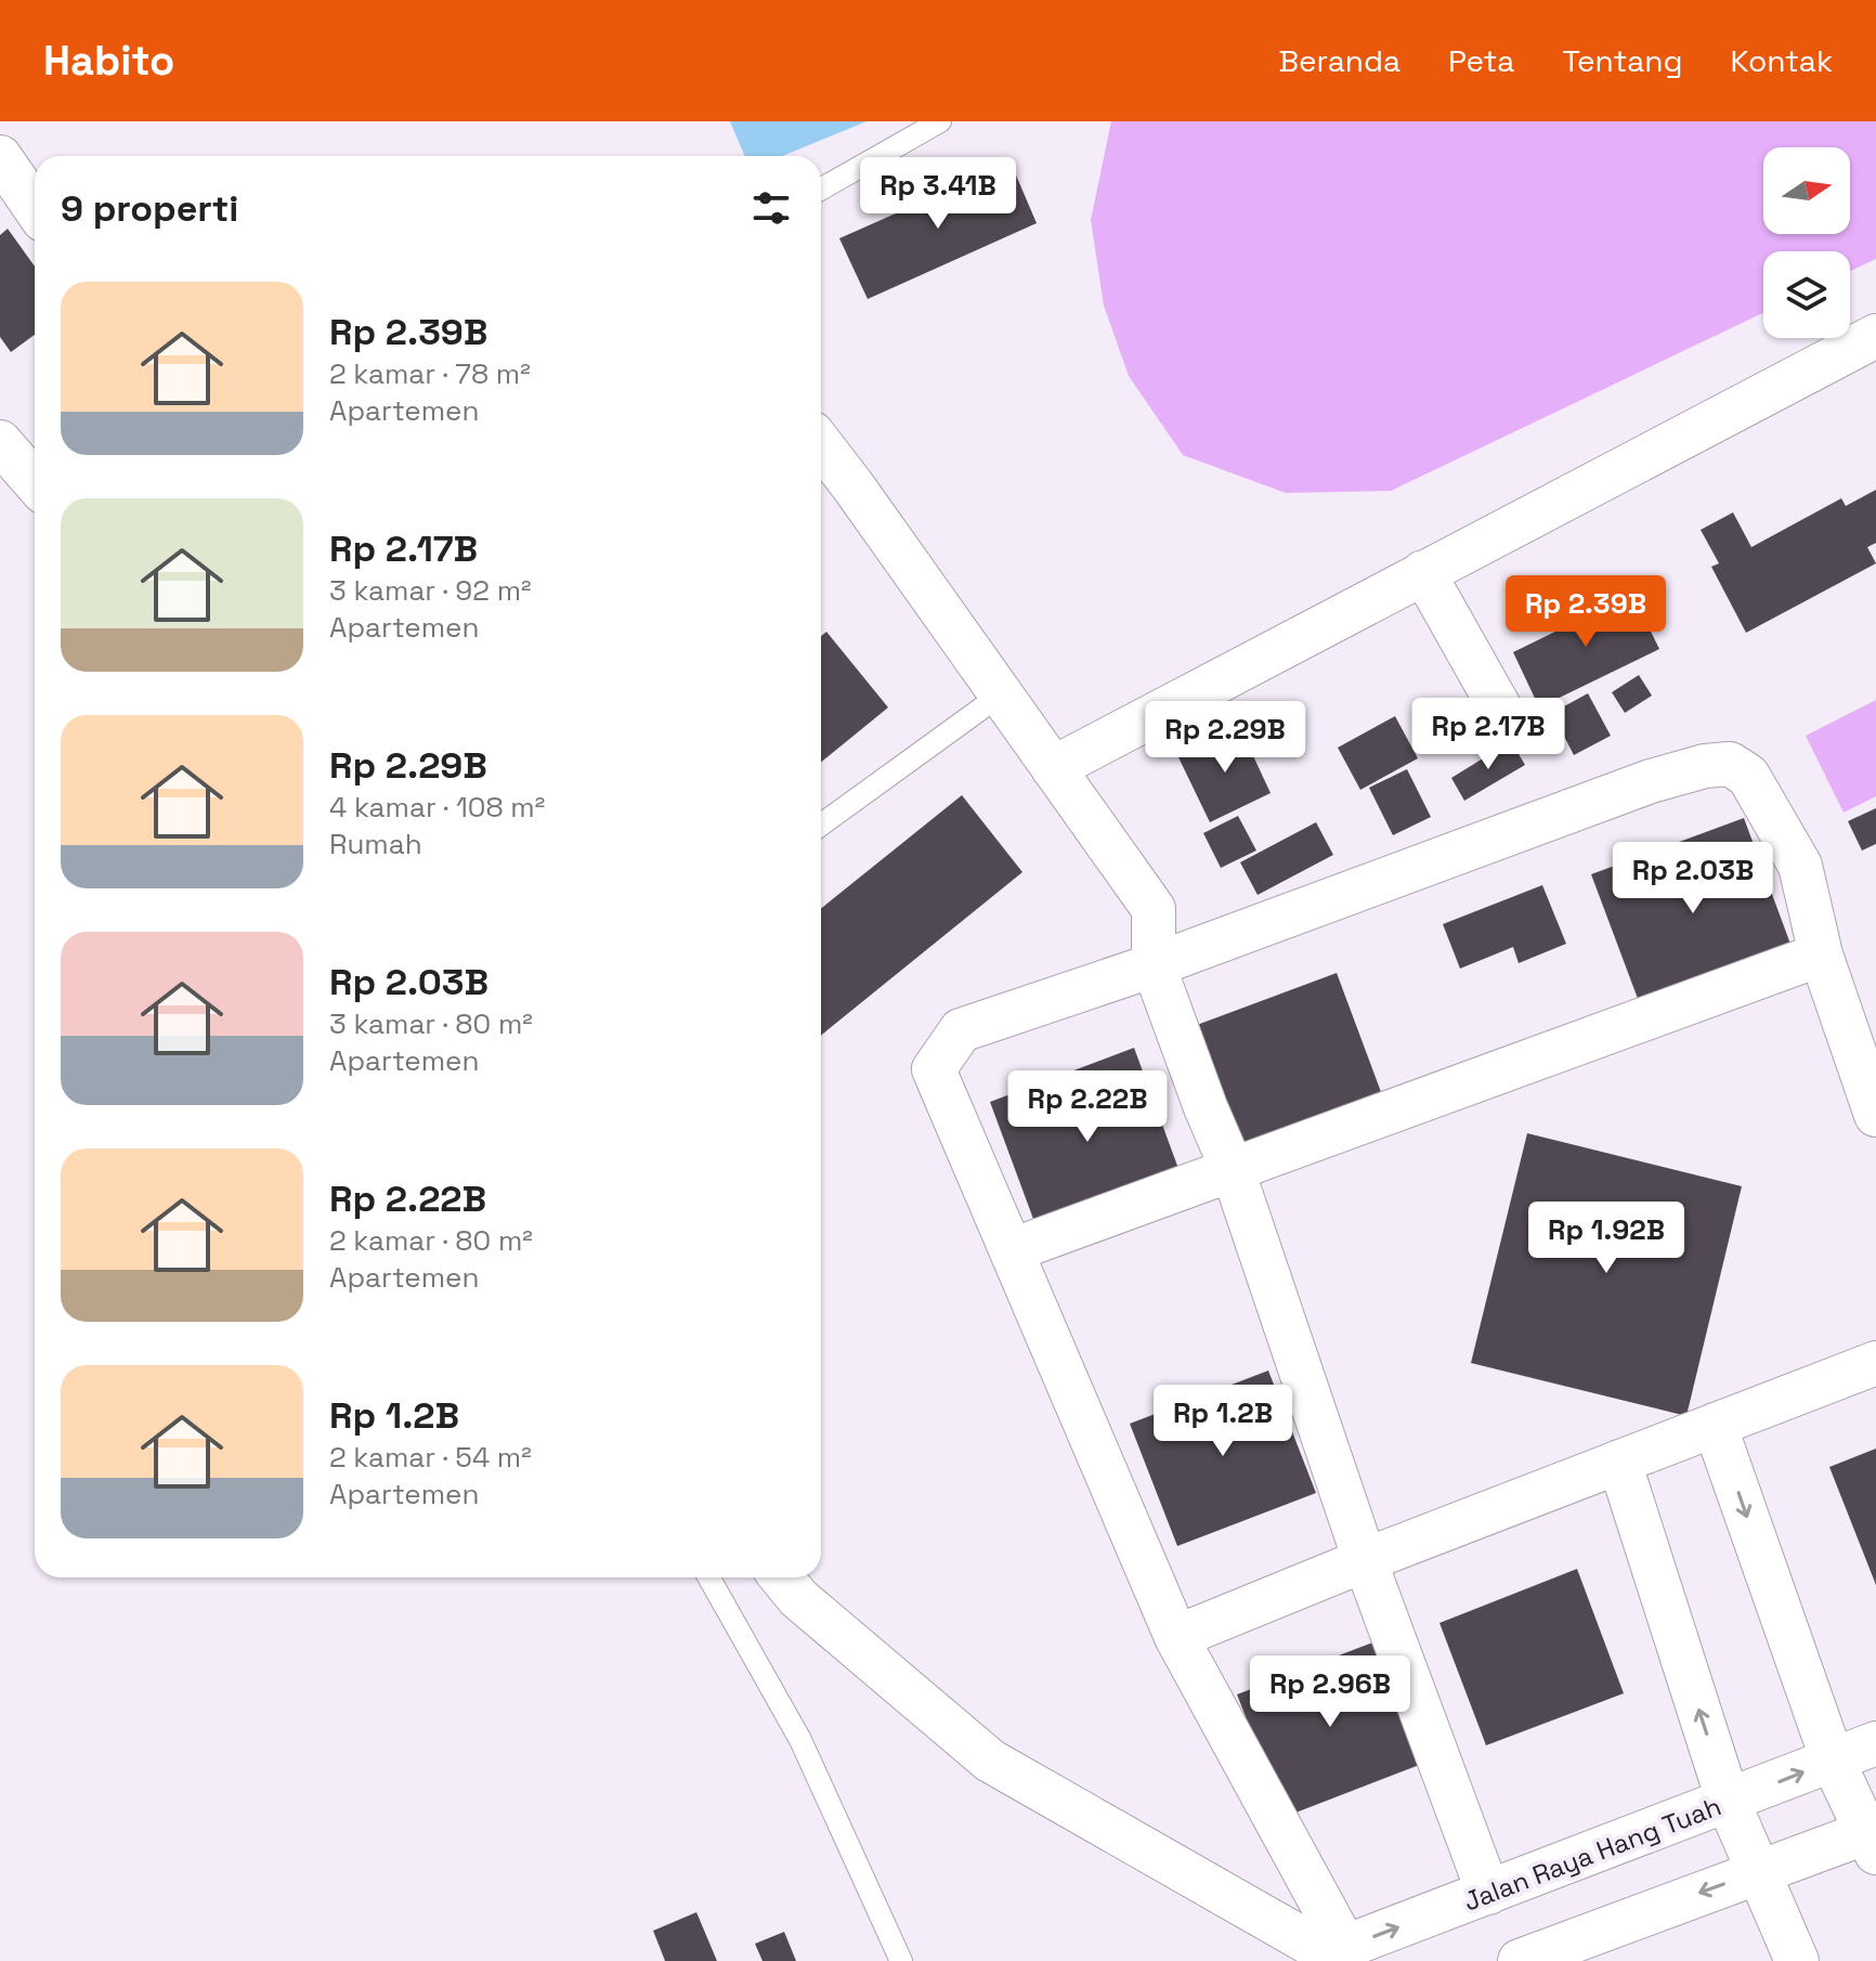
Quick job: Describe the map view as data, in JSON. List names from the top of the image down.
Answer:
{
  "streets": {
    "street": ["Jalan Raya Hang Tuah"]
  },
  "north": "right",
  "page": {
    "header": "Habito",
    "nav": [
      "Beranda",
      "Peta",
      "Tentang",
      "Kontak"
    ],
    "heading": "9 properti",
    "price": [
      "Rp 3.41B",
      "Rp 2.39B",
      "Rp 2.17B",
      "Rp 2.29B",
      "Rp 2.03B",
      "Rp 2.22B",
      "Rp 1.92B",
      "Rp 1.2B",
      "Rp 2.96B"
    ],
    "list": [
      {
        "name": "Rp 2.39B",
        "note": "2 kamar · 78 m² · Apartemen"
      },
      {
        "name": "Rp 2.17B",
        "note": "3 kamar · 92 m² · Apartemen"
      },
      {
        "name": "Rp 2.29B",
        "note": "4 kamar · 108 m² · Rumah"
      },
      {
        "name": "Rp 2.03B",
        "note": "3 kamar · 80 m² · Apartemen"
      },
      {
        "name": "Rp 2.22B",
        "note": "2 kamar · 80 m² · Apartemen"
      },
      {
        "name": "Rp 1.2B",
        "note": "2 kamar · 54 m² · Apartemen"
      }
    ]
  }
}
